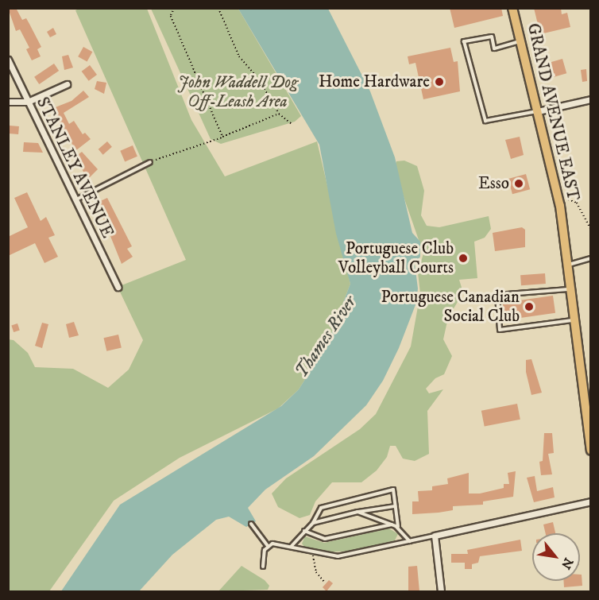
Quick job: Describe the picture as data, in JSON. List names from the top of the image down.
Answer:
{
  "streets": {
    "main road": ["GRAND AVENUE EAST"],
    "street": ["STANLEY AVENUE"]
  },
  "water": ["Thames River"],
  "parks": ["John Waddell Dog Off-Leash Area"],
  "places": [
    "Home Hardware",
    "Esso",
    "Portuguese Club Volleyball Courts",
    "Portuguese Canadian Social Club"
  ],
  "north": "bottom right"
}
